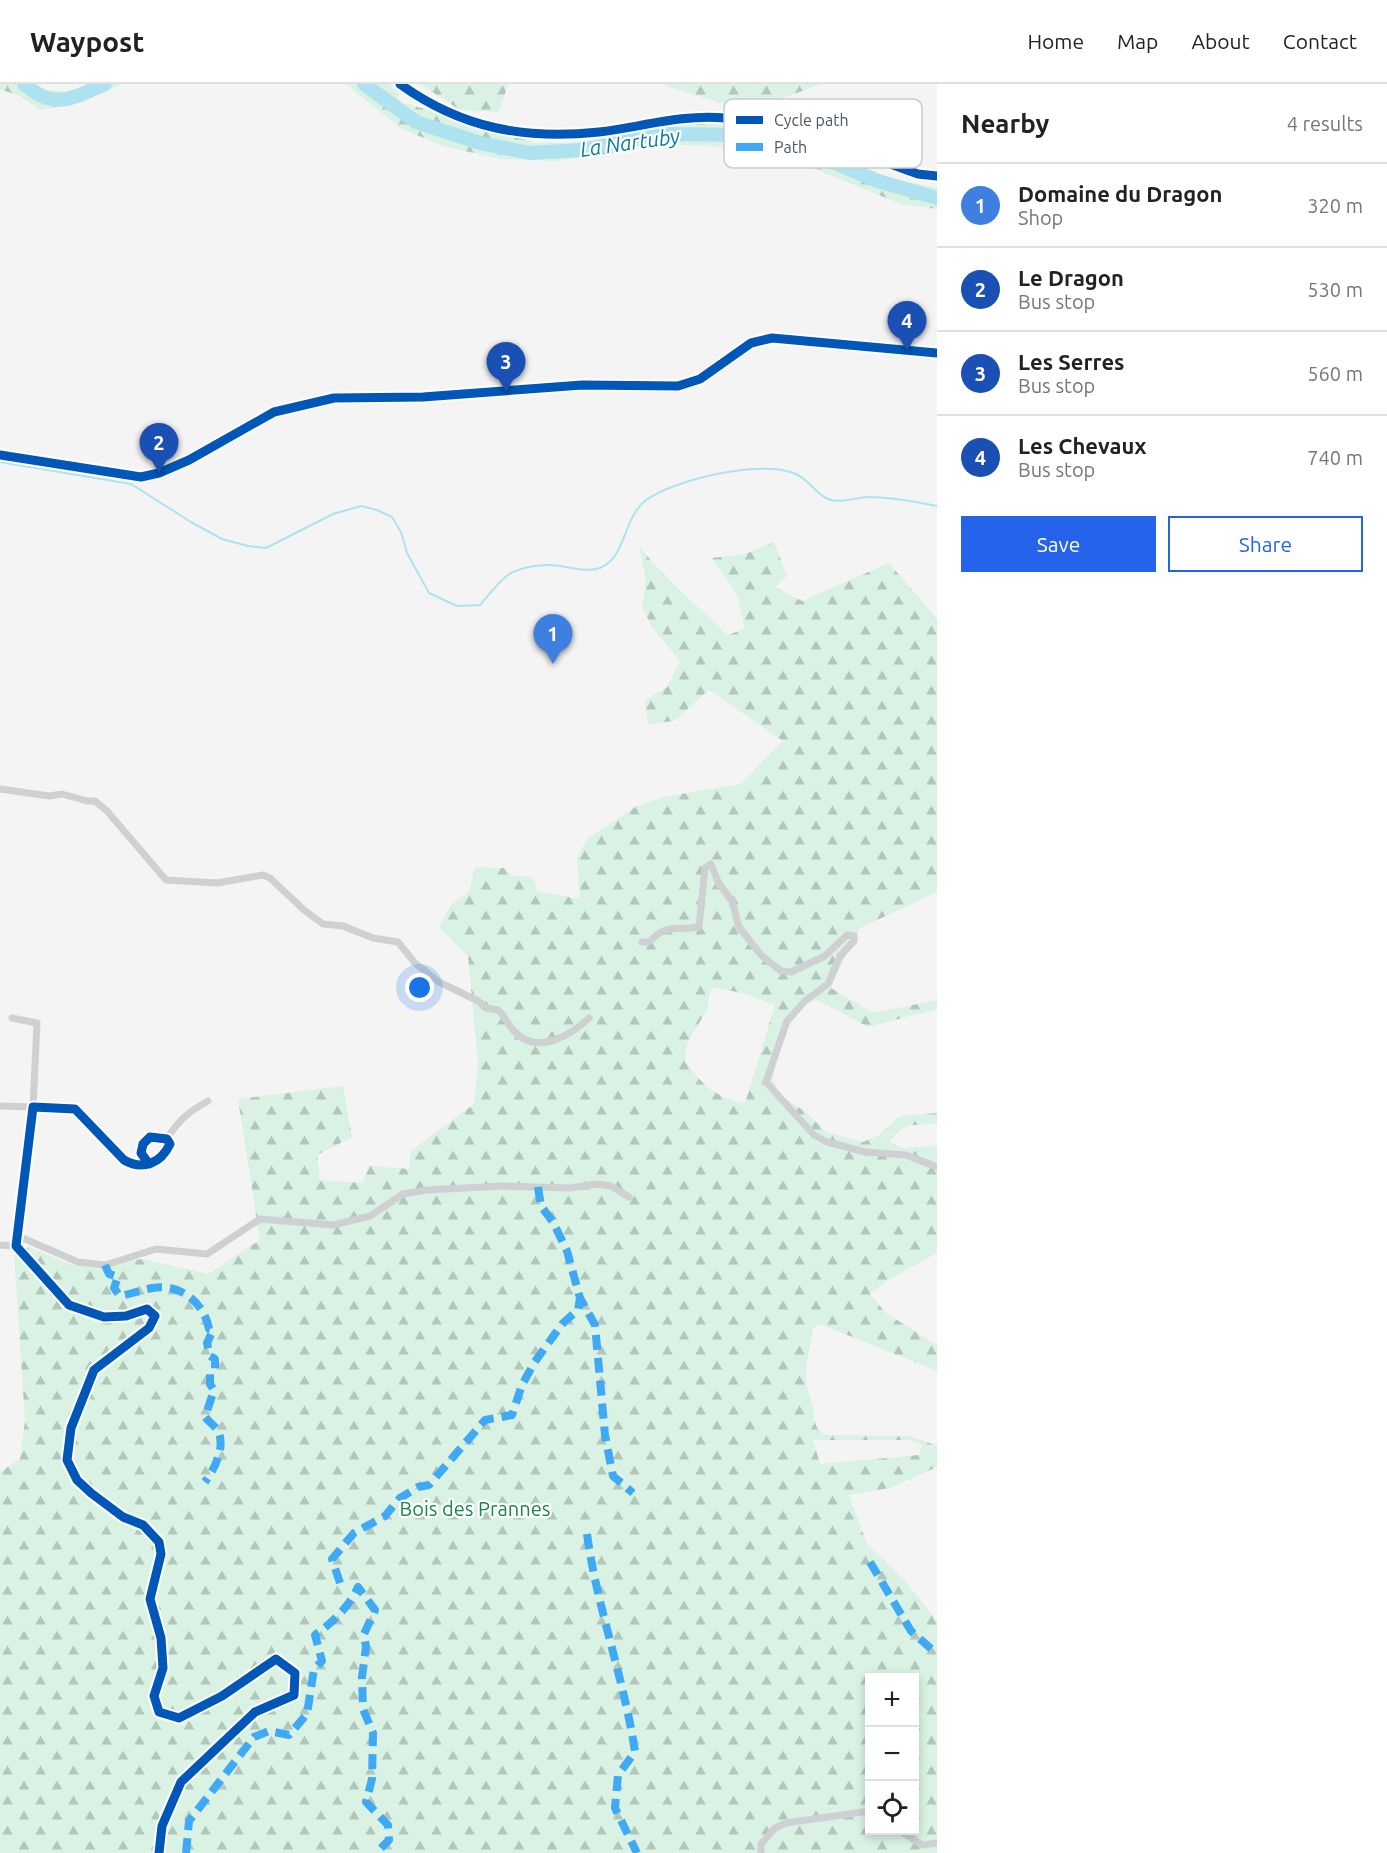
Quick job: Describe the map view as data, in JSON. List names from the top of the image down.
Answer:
{
  "water": ["La Nartuby"],
  "parks": ["Bois des Prannes"],
  "legend": ["Cycle path", "Path"],
  "page": {
    "header": "Waypost",
    "nav": [
      "Home",
      "Map",
      "About",
      "Contact"
    ],
    "heading": ["Nearby", "4 results"],
    "list": [
      {
        "mark": "1",
        "name": "Domaine du Dragon",
        "note": "Shop",
        "value": "320 m"
      },
      {
        "mark": "2",
        "name": "Le Dragon",
        "note": "Bus stop",
        "value": "530 m"
      },
      {
        "mark": "3",
        "name": "Les Serres",
        "note": "Bus stop",
        "value": "560 m"
      },
      {
        "mark": "4",
        "name": "Les Chevaux",
        "note": "Bus stop",
        "value": "740 m"
      }
    ],
    "pins": [
      "4",
      "3",
      "2",
      "1"
    ],
    "buttons": ["Save", "Share"],
    "map_buttons": ["+", "−"]
  }
}
